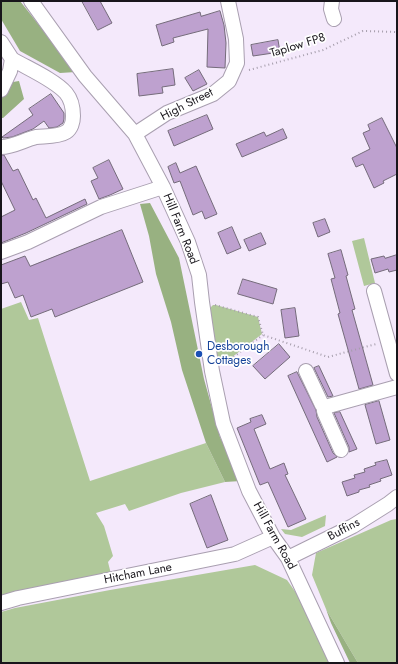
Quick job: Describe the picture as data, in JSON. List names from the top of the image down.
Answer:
{
  "streets": {
    "street": [
      "High Street",
      "Hill Farm Road",
      "Buffins",
      "Hitcham Lane"
    ],
    "path": ["Taplow FP8"]
  },
  "crossings": [
    ["Taplow FP8", "High Street"],
    ["High Street", "Hill Farm Road"],
    ["Hill Farm Road", "Buffins"],
    ["Hill Farm Road", "Hitcham Lane"]
  ],
  "places": ["Desborough Cottages"]
}
